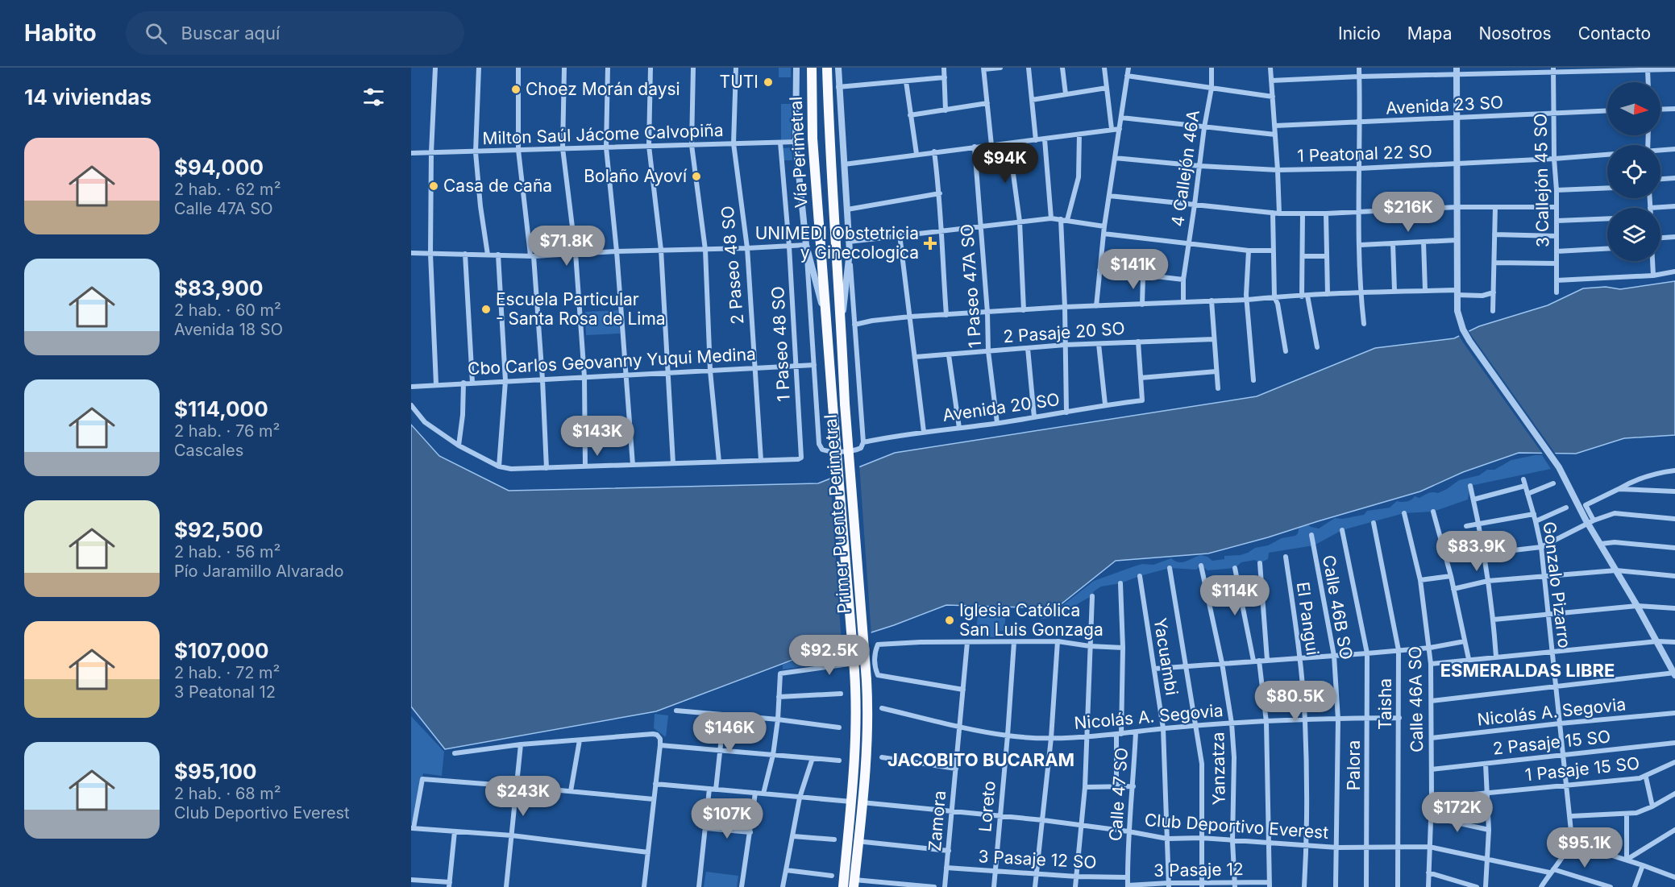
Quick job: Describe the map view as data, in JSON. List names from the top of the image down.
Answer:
{
  "streets": {
    "highway": ["Vía Perimetral", "Primer Puente Perimetral"],
    "street": [
      "Avenida 23 SO",
      "Milton Saúl Jácome Calvopiña",
      "1 Peatonal 22 SO",
      "4 Callejón 46A",
      "3 Callejón 45 SO",
      "2 Paseo 48 SO",
      "1 Paseo 47A SO",
      "2 Pasaje 20 SO",
      "1 Paseo 48 SO",
      "Cbo Carlos Geovanny Yuqui Medina",
      "Avenida 20 SO",
      "Gonzalo Pizarro",
      "Calle 46B SO",
      "El Pangui",
      "Yacuambi",
      "Calle 46A SO",
      "Taisha",
      "Nicolás A. Segovia",
      "2 Pasaje 15 SO",
      "Palora",
      "Yanzatza",
      "1 Pasaje 15 SO",
      "Calle 47 SO",
      "Loreto",
      "Zamora",
      "Club Deportivo Everest",
      "3 Pasaje 12 SO",
      "3 Pasaje 12"
    ]
  },
  "crossings": [
    ["Avenida 23 SO", "3 Callejón 45 SO"],
    ["Milton Saúl Jácome Calvopiña", "Vía Perimetral"],
    ["Milton Saúl Jácome Calvopiña", "2 Paseo 48 SO"],
    ["Milton Saúl Jácome Calvopiña", "1 Paseo 48 SO"],
    ["Vía Perimetral", "Cbo Carlos Geovanny Yuqui Medina"],
    ["Vía Perimetral", "Avenida 20 SO"],
    ["Vía Perimetral", "Primer Puente Perimetral"],
    ["1 Peatonal 22 SO", "4 Callejón 46A"],
    ["1 Peatonal 22 SO", "3 Callejón 45 SO"],
    ["2 Paseo 48 SO", "1 Paseo 48 SO"],
    ["2 Paseo 48 SO", "Cbo Carlos Geovanny Yuqui Medina"],
    ["1 Paseo 47A SO", "2 Pasaje 20 SO"],
    ["1 Paseo 47A SO", "Avenida 20 SO"],
    ["1 Paseo 48 SO", "Cbo Carlos Geovanny Yuqui Medina"],
    ["Primer Puente Perimetral", "Club Deportivo Everest"],
    ["Gonzalo Pizarro", "Nicolás A. Segovia"],
    ["Gonzalo Pizarro", "2 Pasaje 15 SO"],
    ["Gonzalo Pizarro", "1 Pasaje 15 SO"],
    ["Calle 46B SO", "Nicolás A. Segovia"],
    ["Calle 46B SO", "Club Deportivo Everest"],
    ["El Pangui", "Nicolás A. Segovia"],
    ["El Pangui", "Club Deportivo Everest"],
    ["Yacuambi", "Nicolás A. Segovia"],
    ["Yacuambi", "Club Deportivo Everest"],
    ["Yacuambi", "3 Pasaje 12"],
    ["Calle 46A SO", "Nicolás A. Segovia"],
    ["Calle 46A SO", "2 Pasaje 15 SO"],
    ["Calle 46A SO", "1 Pasaje 15 SO"],
    ["Calle 46A SO", "Club Deportivo Everest"],
    ["Taisha", "Nicolás A. Segovia"],
    ["Taisha", "Club Deportivo Everest"],
    ["Nicolás A. Segovia", "Palora"],
    ["Nicolás A. Segovia", "Yanzatza"],
    ["Nicolás A. Segovia", "Calle 47 SO"],
    ["Nicolás A. Segovia", "Loreto"],
    ["Nicolás A. Segovia", "Zamora"],
    ["Palora", "Club Deportivo Everest"],
    ["Yanzatza", "Club Deportivo Everest"],
    ["Yanzatza", "3 Pasaje 12"],
    ["Calle 47 SO", "Club Deportivo Everest"],
    ["Calle 47 SO", "3 Pasaje 12 SO"],
    ["Calle 47 SO", "3 Pasaje 12"],
    ["Loreto", "Club Deportivo Everest"],
    ["Loreto", "3 Pasaje 12 SO"],
    ["Zamora", "Club Deportivo Everest"],
    ["Zamora", "3 Pasaje 12 SO"]
  ],
  "districts": ["ESMERALDAS LIBRE", "JACOBITO BUCARAM"],
  "places": {
    "other": [
      "TUTI",
      "Choez Morán daysi",
      "Bolaño Ayoví",
      "Casa de caña",
      "Escuela Particular - Santa Rosa de Lima",
      "Iglesia Católica San Luis Gonzaga"
    ],
    "health": ["UNIMEDI Obstetricia y Ginecologica"]
  },
  "north": "right",
  "page": {
    "header": "Habito",
    "search": "Buscar aquí",
    "nav": [
      "Inicio",
      "Mapa",
      "Nosotros",
      "Contacto"
    ],
    "heading": "14 viviendas",
    "list": [
      {
        "name": "$94,000",
        "note": "2 hab. · 62 m² · Calle 47A SO"
      },
      {
        "name": "$83,900",
        "note": "2 hab. · 60 m² · Avenida 18 SO"
      },
      {
        "name": "$114,000",
        "note": "2 hab. · 76 m² · Cascales"
      },
      {
        "name": "$92,500",
        "note": "2 hab. · 56 m² · Pío Jaramillo Alvarado"
      },
      {
        "name": "$107,000",
        "note": "2 hab. · 72 m² · 3 Peatonal 12"
      },
      {
        "name": "$95,100",
        "note": "2 hab. · 68 m² · Club Deportivo Everest"
      }
    ],
    "price": [
      "$94K",
      "$216K",
      "$71.8K",
      "$141K",
      "$143K",
      "$83.9K",
      "$114K",
      "$92.5K",
      "$80.5K",
      "$146K",
      "$243K",
      "$172K",
      "$107K",
      "$95.1K"
    ]
  }
}
